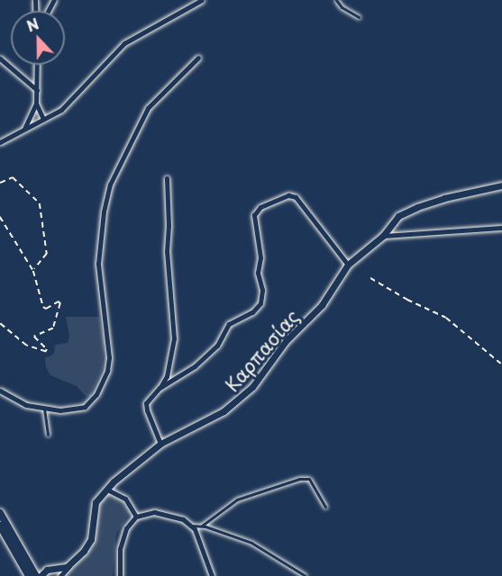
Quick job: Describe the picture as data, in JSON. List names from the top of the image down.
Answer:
{
  "streets": {
    "street": ["Καρπασίας"]
  },
  "north": "top"
}
